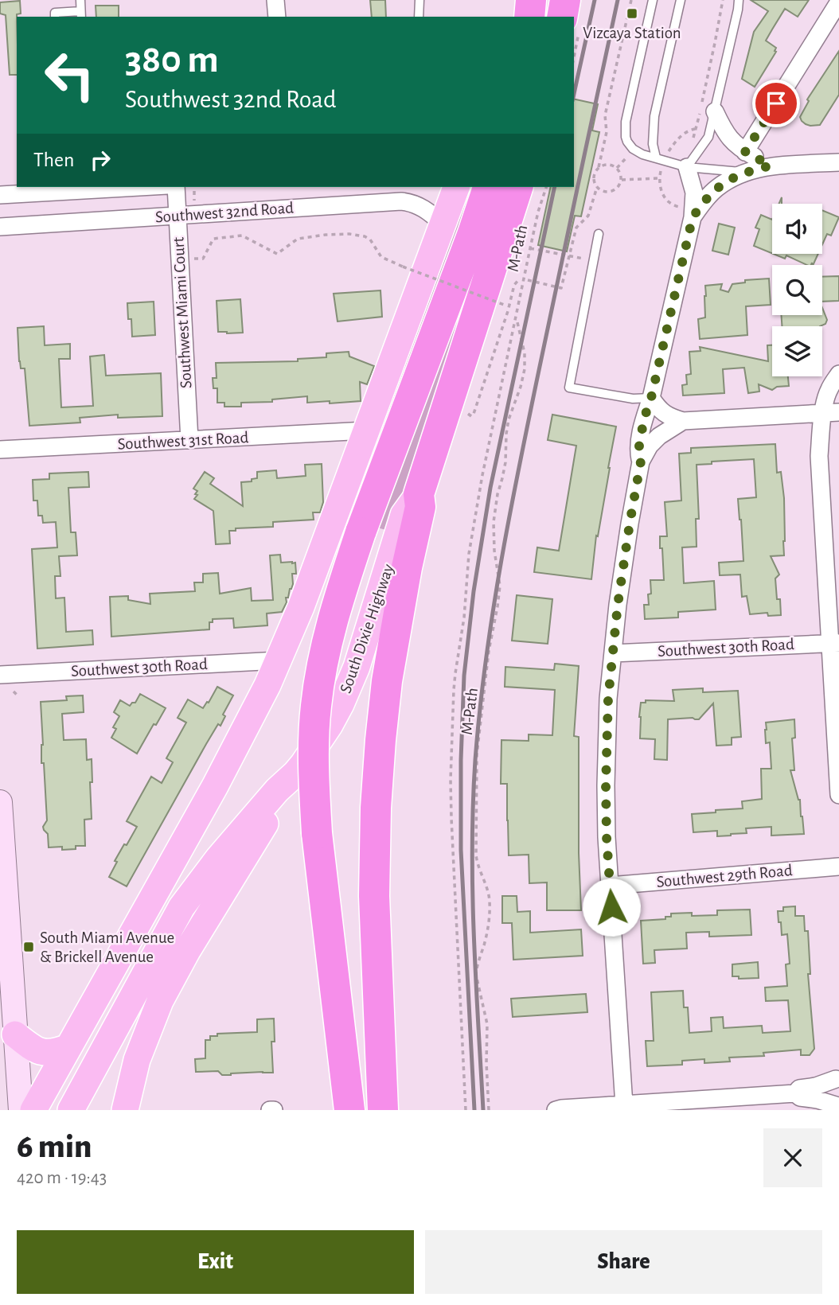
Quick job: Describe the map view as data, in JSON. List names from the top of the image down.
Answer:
{
  "streets": {
    "highway": ["South Dixie Highway"],
    "street": [
      "Southwest 32nd Road",
      "Southwest Miami Court",
      "Southwest 31st Road",
      "Southwest 30th Road",
      "Southwest 29th Road"
    ],
    "path": ["M-Path"]
  },
  "crossings": [
    ["Southwest 32nd Road", "Southwest Miami Court"],
    ["Southwest Miami Court", "Southwest 31st Road"]
  ],
  "places": {
    "transit": ["Vizcaya Station", "South Miami Avenue & Brickell Avenue"]
  },
  "page": {
    "turn": ["380 m", "Southwest 32nd Road"],
    "then": "Then",
    "heading": ["6 min", "420 m · 19:43"],
    "buttons": ["Exit", "Share"]
  }
}
